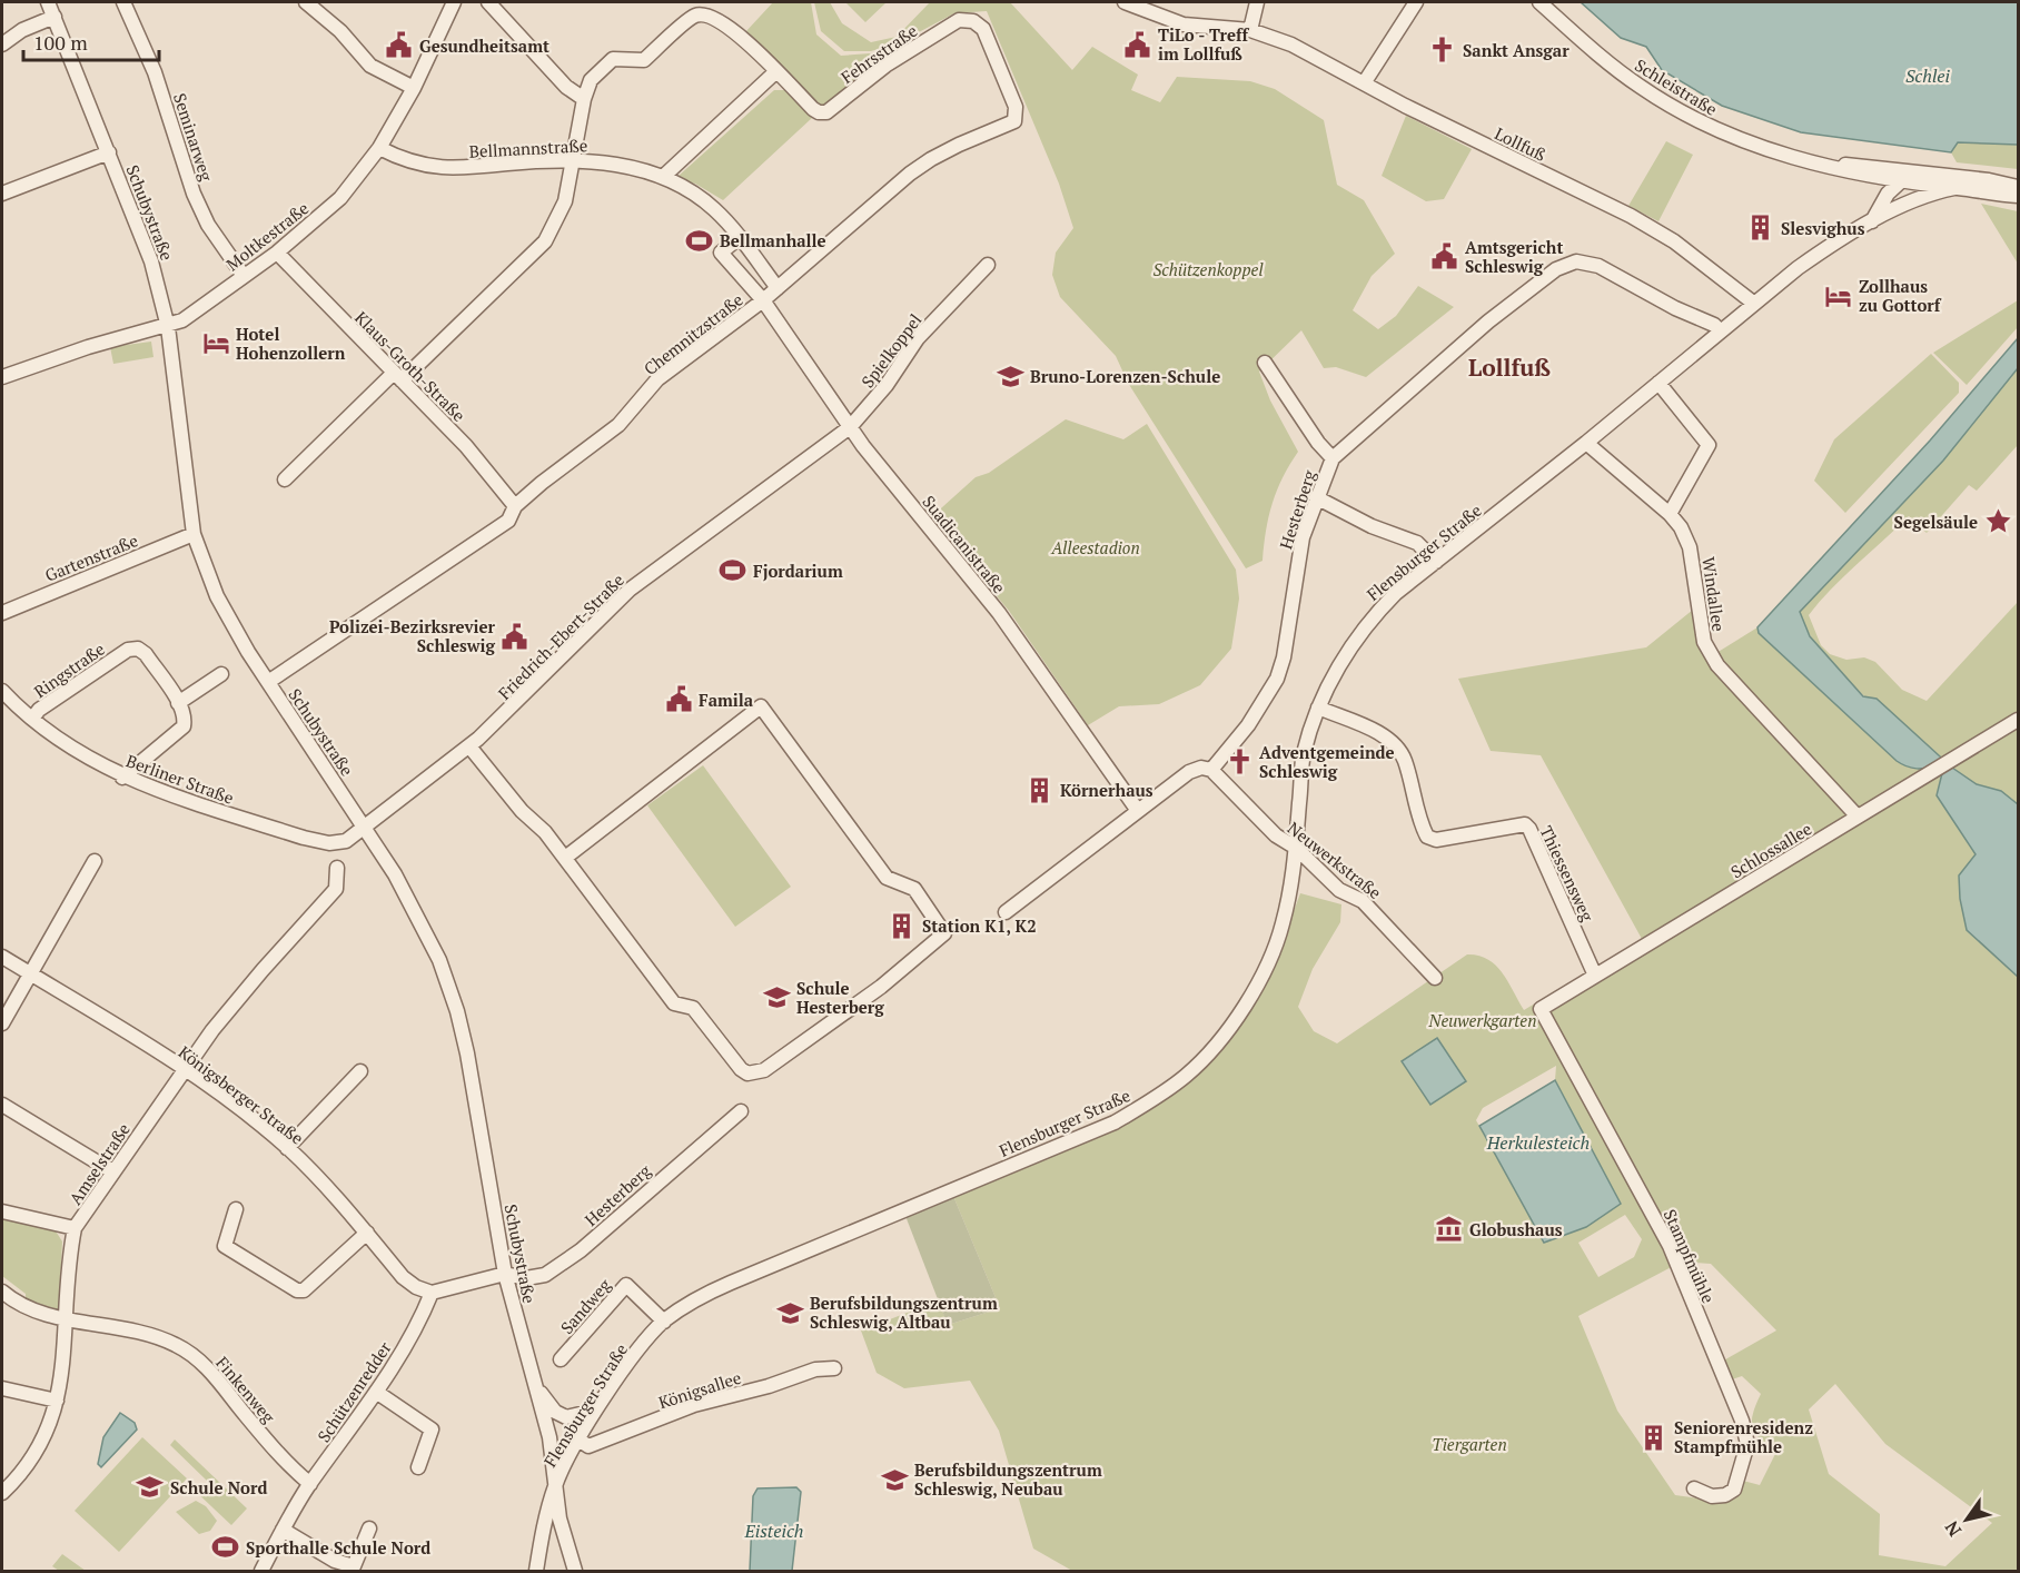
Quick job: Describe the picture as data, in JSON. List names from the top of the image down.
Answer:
{
  "streets": {
    "street": [
      "Fehrsstraße",
      "Schleistraße",
      "Seminarweg",
      "Lollfuß",
      "Bellmannstraße",
      "Schubystraße",
      "Moltkestraße",
      "Chemnitzstraße",
      "Spielkoppel",
      "Klaus-Groth-Straße",
      "Hesterberg",
      "Suadicanistraße",
      "Flensburger Straße",
      "Gartenstraße",
      "Windallee",
      "Friedrich-Ebert-Straße",
      "Ringstraße",
      "Berliner Straße",
      "Schlossallee",
      "Neuwerkstraße",
      "Thiessensweg",
      "Königsberger Straße",
      "Amselstraße",
      "Stampfmühle",
      "Sandweg",
      "Finkenweg",
      "Königsallee",
      "Schützenredder"
    ]
  },
  "crossings": [
    ["Fehrsstraße", "Chemnitzstraße"],
    ["Seminarweg", "Moltkestraße"],
    ["Lollfuß", "Flensburger Straße"],
    ["Bellmannstraße", "Moltkestraße"],
    ["Bellmannstraße", "Chemnitzstraße"],
    ["Schubystraße", "Moltkestraße"],
    ["Schubystraße", "Chemnitzstraße"],
    ["Schubystraße", "Hesterberg"],
    ["Schubystraße", "Flensburger Straße"],
    ["Schubystraße", "Gartenstraße"],
    ["Schubystraße", "Friedrich-Ebert-Straße"],
    ["Schubystraße", "Berliner Straße"],
    ["Moltkestraße", "Klaus-Groth-Straße"],
    ["Chemnitzstraße", "Klaus-Groth-Straße"],
    ["Chemnitzstraße", "Suadicanistraße"],
    ["Spielkoppel", "Suadicanistraße"],
    ["Spielkoppel", "Friedrich-Ebert-Straße"],
    ["Hesterberg", "Flensburger Straße"],
    ["Hesterberg", "Neuwerkstraße"],
    ["Suadicanistraße", "Friedrich-Ebert-Straße"],
    ["Flensburger Straße", "Windallee"],
    ["Flensburger Straße", "Neuwerkstraße"],
    ["Flensburger Straße", "Thiessensweg"],
    ["Flensburger Straße", "Sandweg"],
    ["Flensburger Straße", "Königsallee"],
    ["Windallee", "Schlossallee"],
    ["Friedrich-Ebert-Straße", "Berliner Straße"],
    ["Ringstraße", "Berliner Straße"],
    ["Schlossallee", "Thiessensweg"],
    ["Schlossallee", "Stampfmühle"],
    ["Königsberger Straße", "Amselstraße"],
    ["Königsberger Straße", "Schützenredder"],
    ["Amselstraße", "Finkenweg"],
    ["Finkenweg", "Schützenredder"]
  ],
  "districts": ["Lollfuß"],
  "water": ["Schlei", "Herkulesteich", "Eisteich"],
  "parks": [
    "Schützenkoppel",
    "Alleestadion",
    "Neuwerkgarten",
    "Tiergarten"
  ],
  "places": {
    "public building": [
      "TiLo - Treff im Lollfuß",
      "Gesundheitsamt",
      "Amtsgericht Schleswig",
      "Polizei-Bezirksrevier Schleswig",
      "Famila"
    ],
    "church": ["Sankt Ansgar", "Adventgemeinde Schleswig"],
    "building": [
      "Slesvighus",
      "Körnerhaus",
      "Station K1, K2",
      "Seniorenresidenz Stampfmühle"
    ],
    "sports": ["Bellmanhalle", "Fjordarium", "Sporthalle Schule Nord"],
    "hotel": ["Zollhaus zu Gottorf", "Hotel Hohenzollern"],
    "school or university": [
      "Bruno-Lorenzen-Schule",
      "Schule Hesterberg",
      "Berufsbildungszentrum Schleswig, Altbau",
      "Berufsbildungszentrum Schleswig, Neubau",
      "Schule Nord"
    ],
    "place": ["Segelsäule"],
    "museum": ["Globushaus"]
  },
  "scale_bar": "100 m",
  "north": "bottom left"
}
